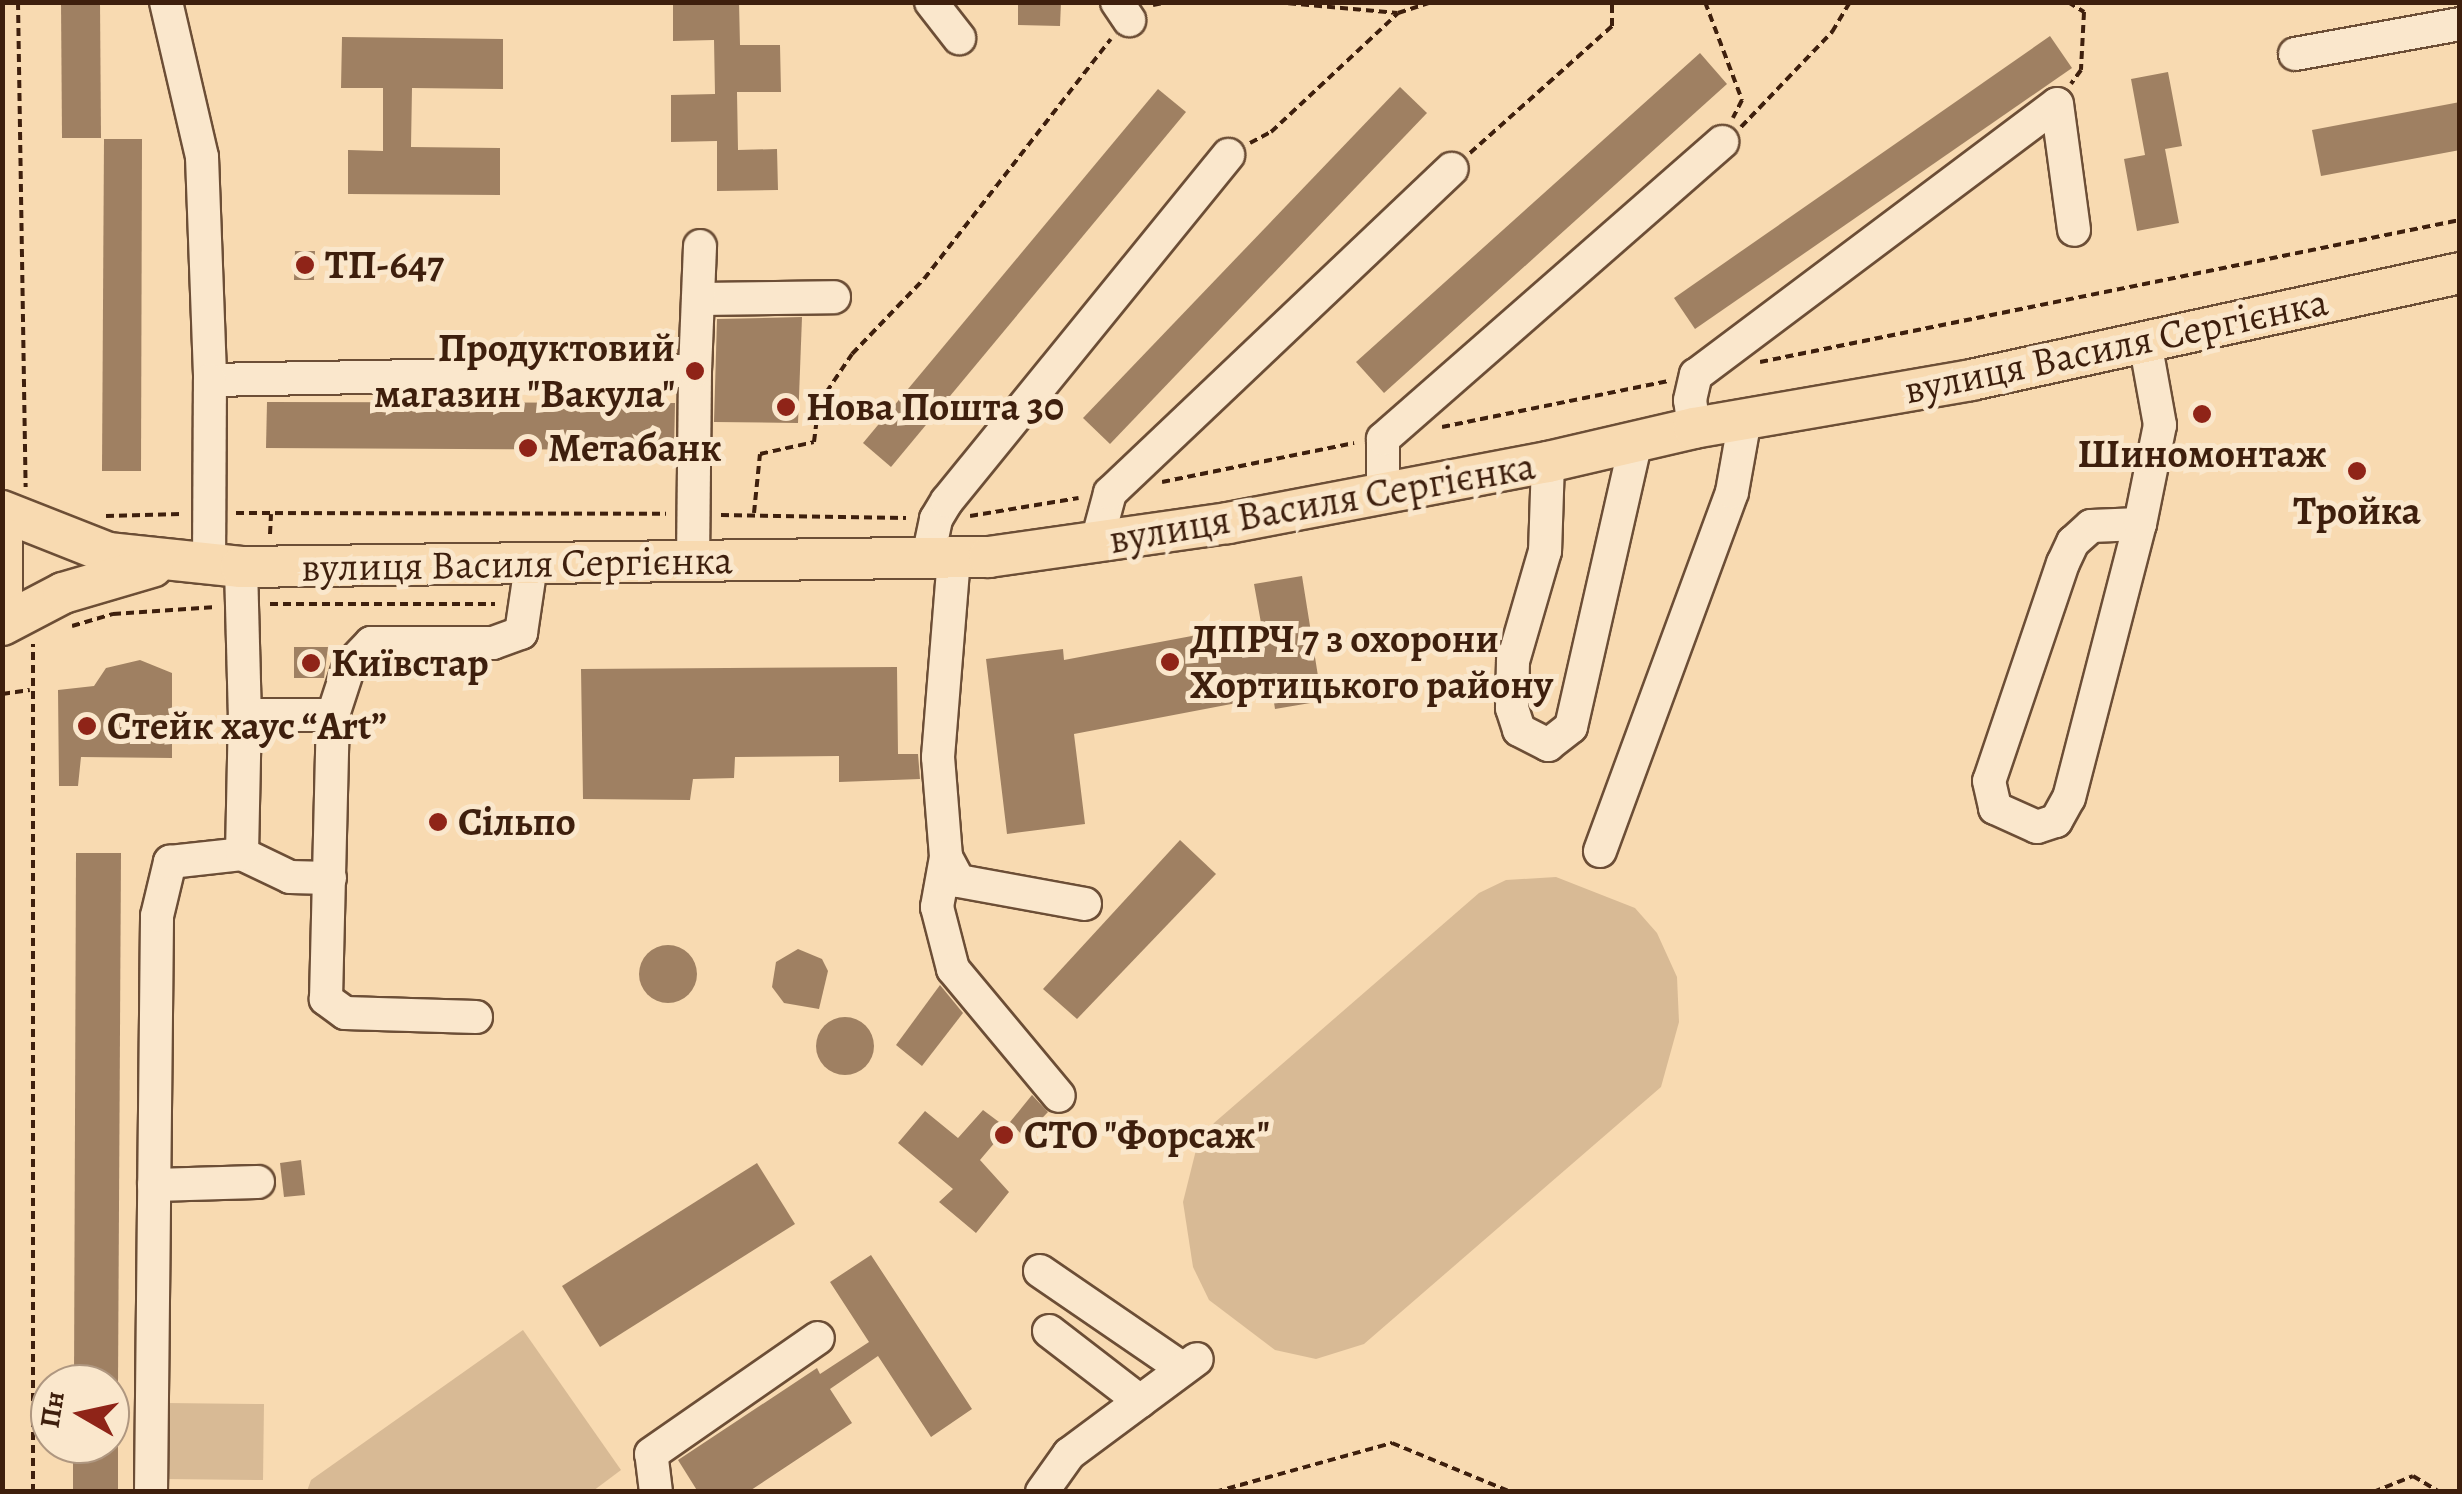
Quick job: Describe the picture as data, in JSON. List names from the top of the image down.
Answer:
{
  "streets": {
    "main road": ["вулиця Василя Сергієнка"]
  },
  "places": [
    "ТП-647",
    "Продуктовий магазин \"Вакула\"",
    "Нова Пошта 30",
    "Шиномонтаж",
    "Метабанк",
    "Тройка",
    "ДПРЧ 7 з охорони Хортицького району",
    "Київстар",
    "Стейк хаус “Art”",
    "Сільпо",
    "СТО \"Форсаж\""
  ],
  "north": "left"
}
